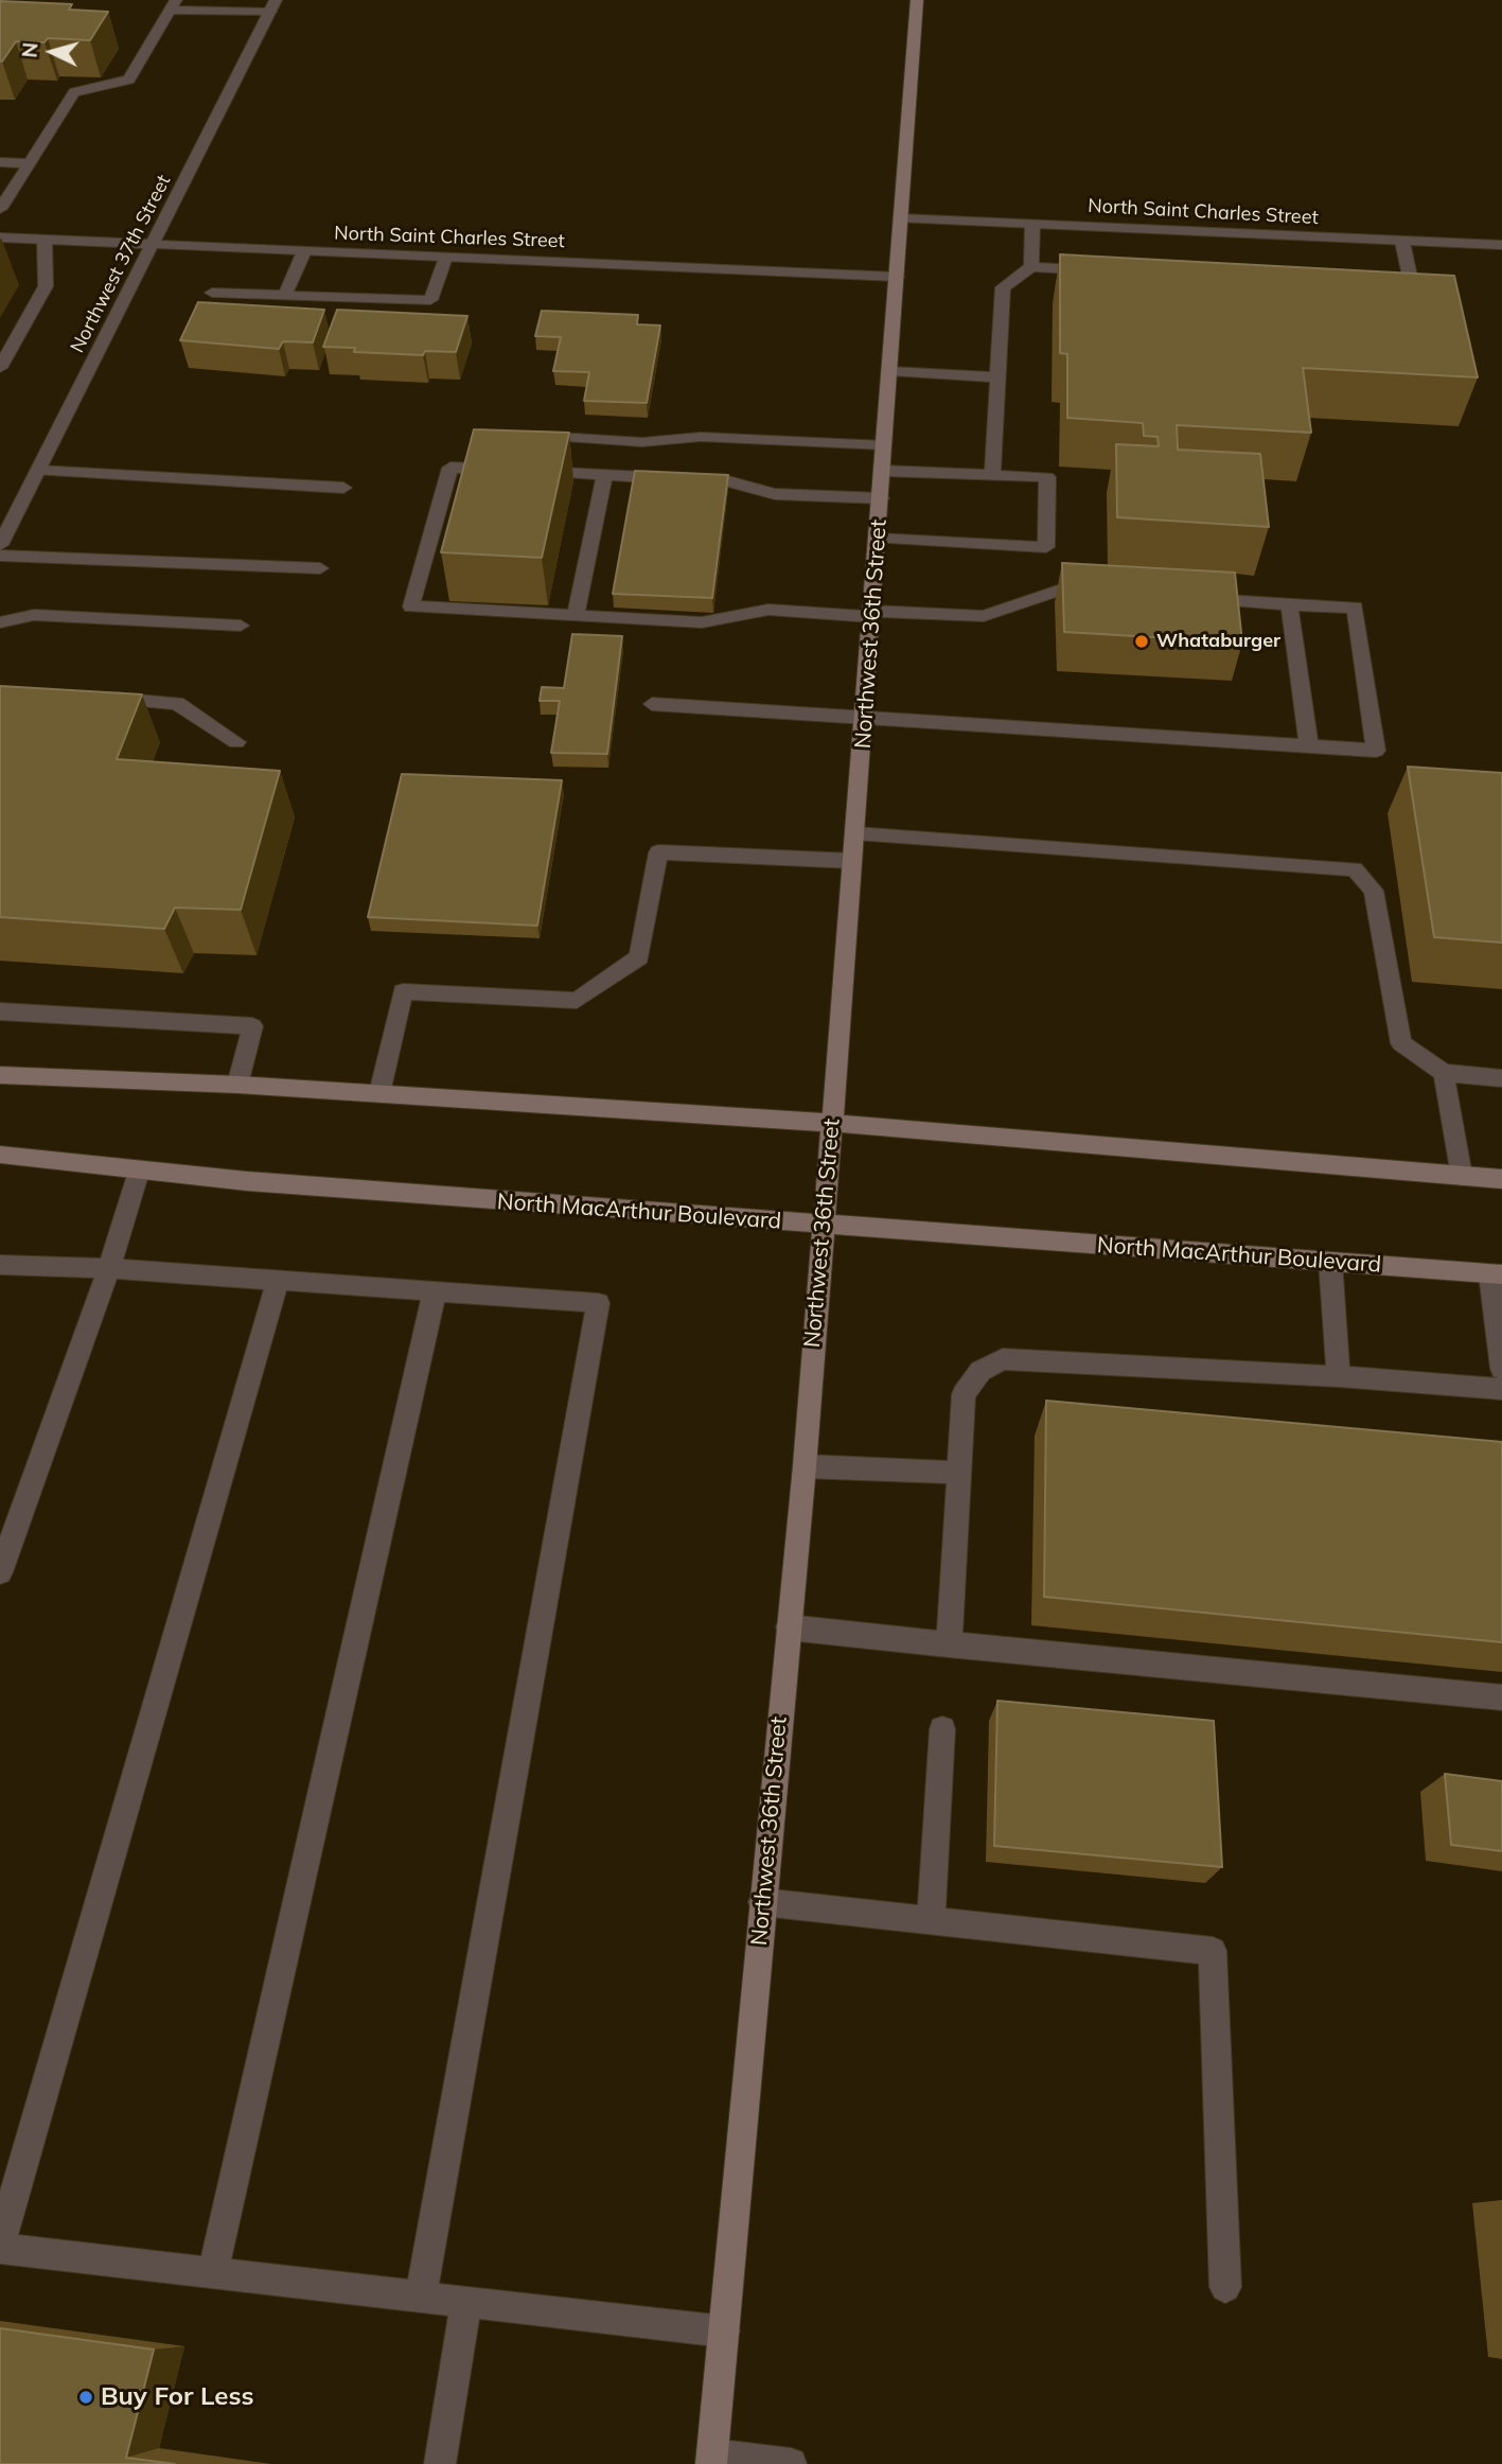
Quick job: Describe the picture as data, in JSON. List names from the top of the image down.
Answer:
{
  "streets": {
    "main road": ["Northwest 36th Street", "North MacArthur Boulevard"],
    "street": ["North Saint Charles Street", "Northwest 37th Street"]
  },
  "crossings": [
    ["North Saint Charles Street", "Northwest 37th Street"],
    ["North Saint Charles Street", "Northwest 36th Street"],
    ["Northwest 36th Street", "North MacArthur Boulevard"]
  ],
  "places": ["Whataburger", "Buy For Less"],
  "north": "left"
}
